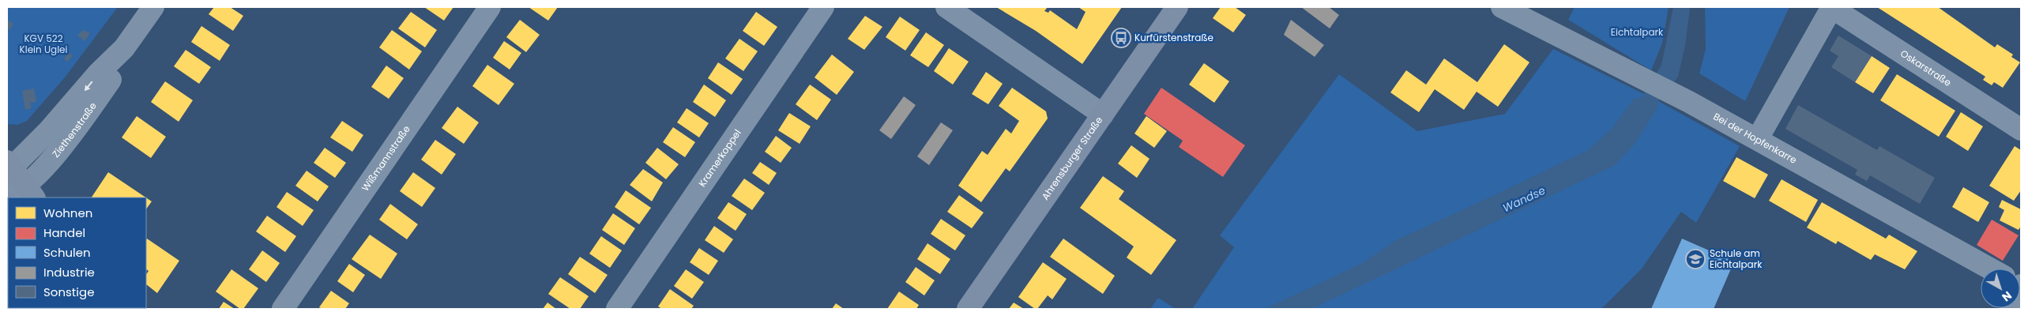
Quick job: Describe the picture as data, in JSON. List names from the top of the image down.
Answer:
{
  "streets": {
    "main road": ["Ahrensburger Straße"],
    "street": [
      "Oskarstraße",
      "Ziethenstraße",
      "Bei der Hopfenkarre",
      "Wißmannstraße",
      "Kramerkoppel"
    ]
  },
  "crossings": [
    ["Oskarstraße", "Bei der Hopfenkarre"]
  ],
  "water": ["Wandse"],
  "parks": ["Eichtalpark", "KGV 522 Klein Uglei"],
  "places": {
    "bus stop": ["Kurfürstenstraße"],
    "school or university": ["Schule am Eichtalpark"]
  },
  "legend": [
    "Wohnen",
    "Handel",
    "Schulen",
    "Industrie",
    "Sonstige"
  ],
  "north": "bottom right"
}
